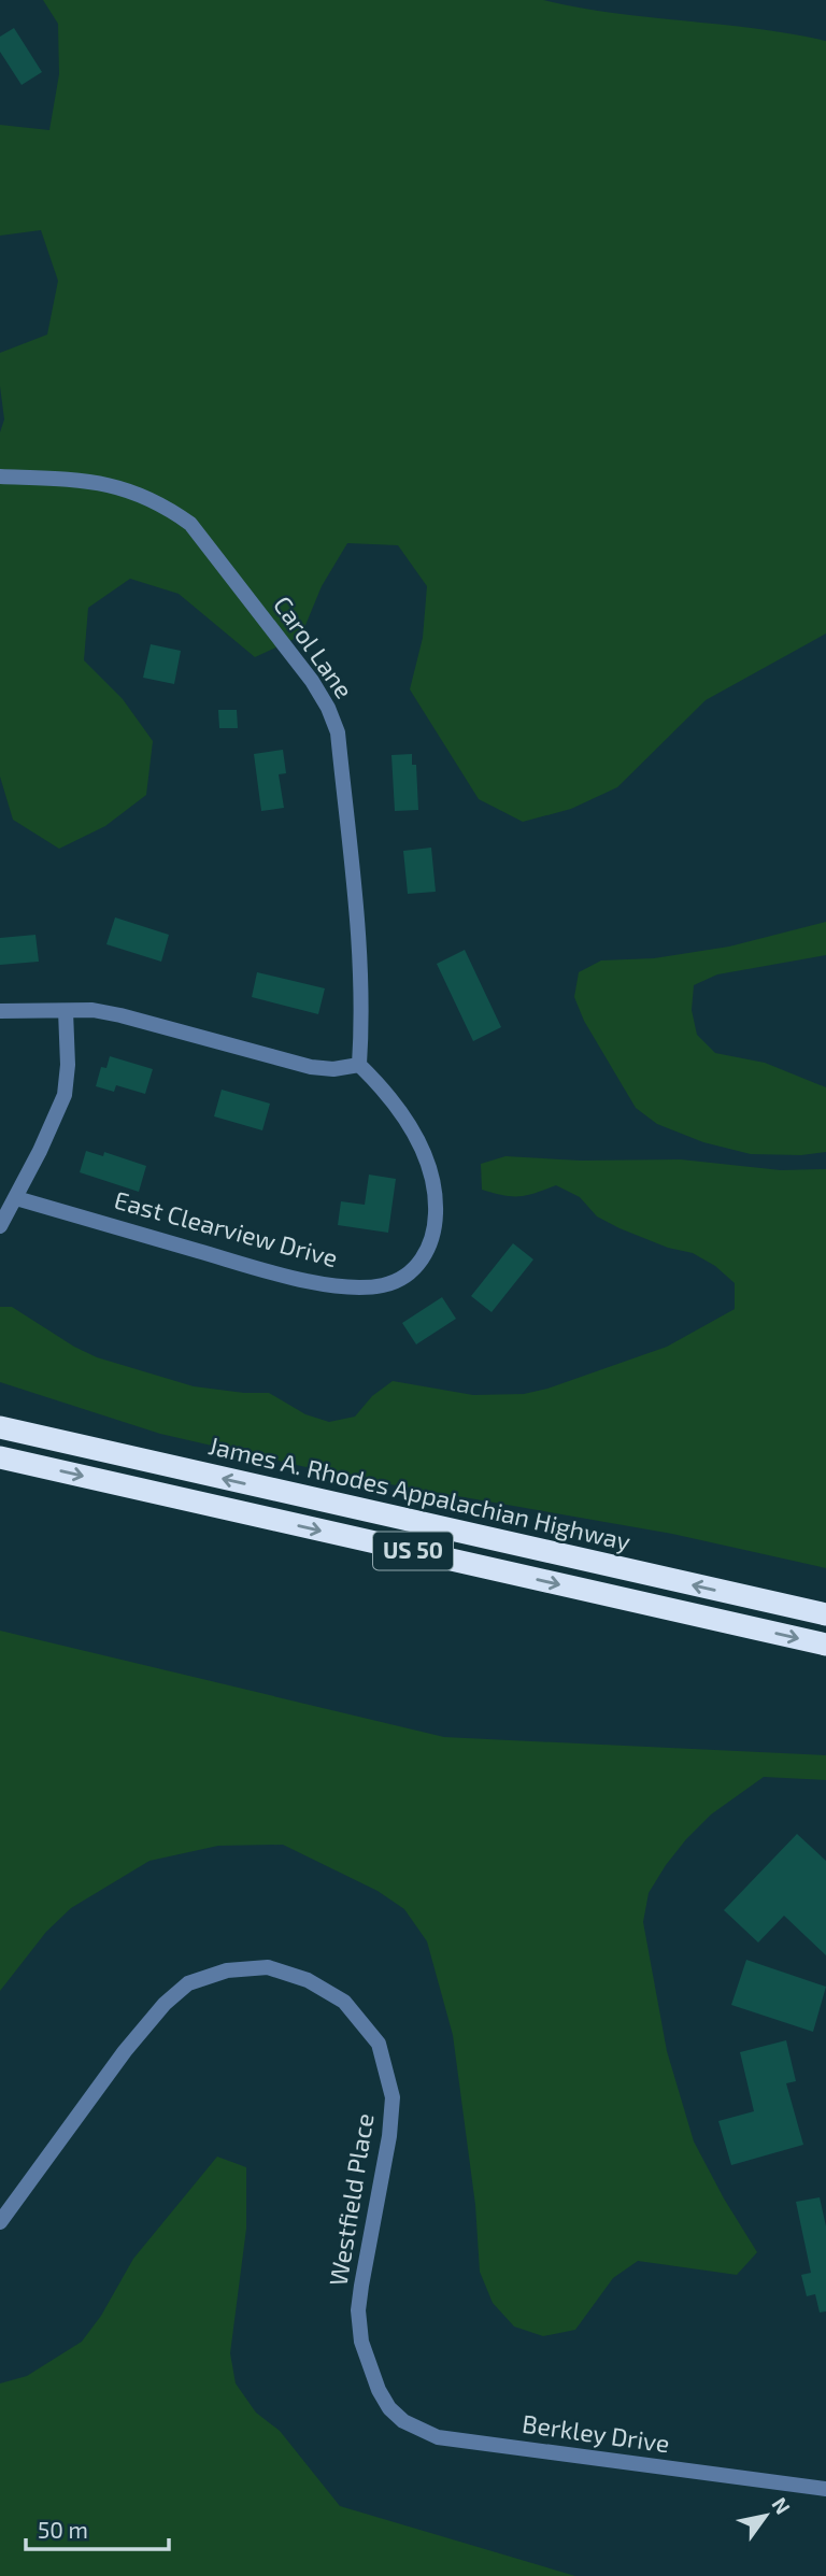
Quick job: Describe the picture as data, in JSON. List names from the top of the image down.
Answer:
{
  "streets": {
    "highway": ["James A. Rhodes Appalachian Highway", "US 50"],
    "street": [
      "Carol Lane",
      "East Clearview Drive",
      "Westfield Place",
      "Berkley Drive"
    ]
  },
  "crossings": [
    ["Carol Lane", "East Clearview Drive"],
    ["Westfield Place", "Berkley Drive"]
  ],
  "scale_bar": "50 m",
  "north": "top right"
}
